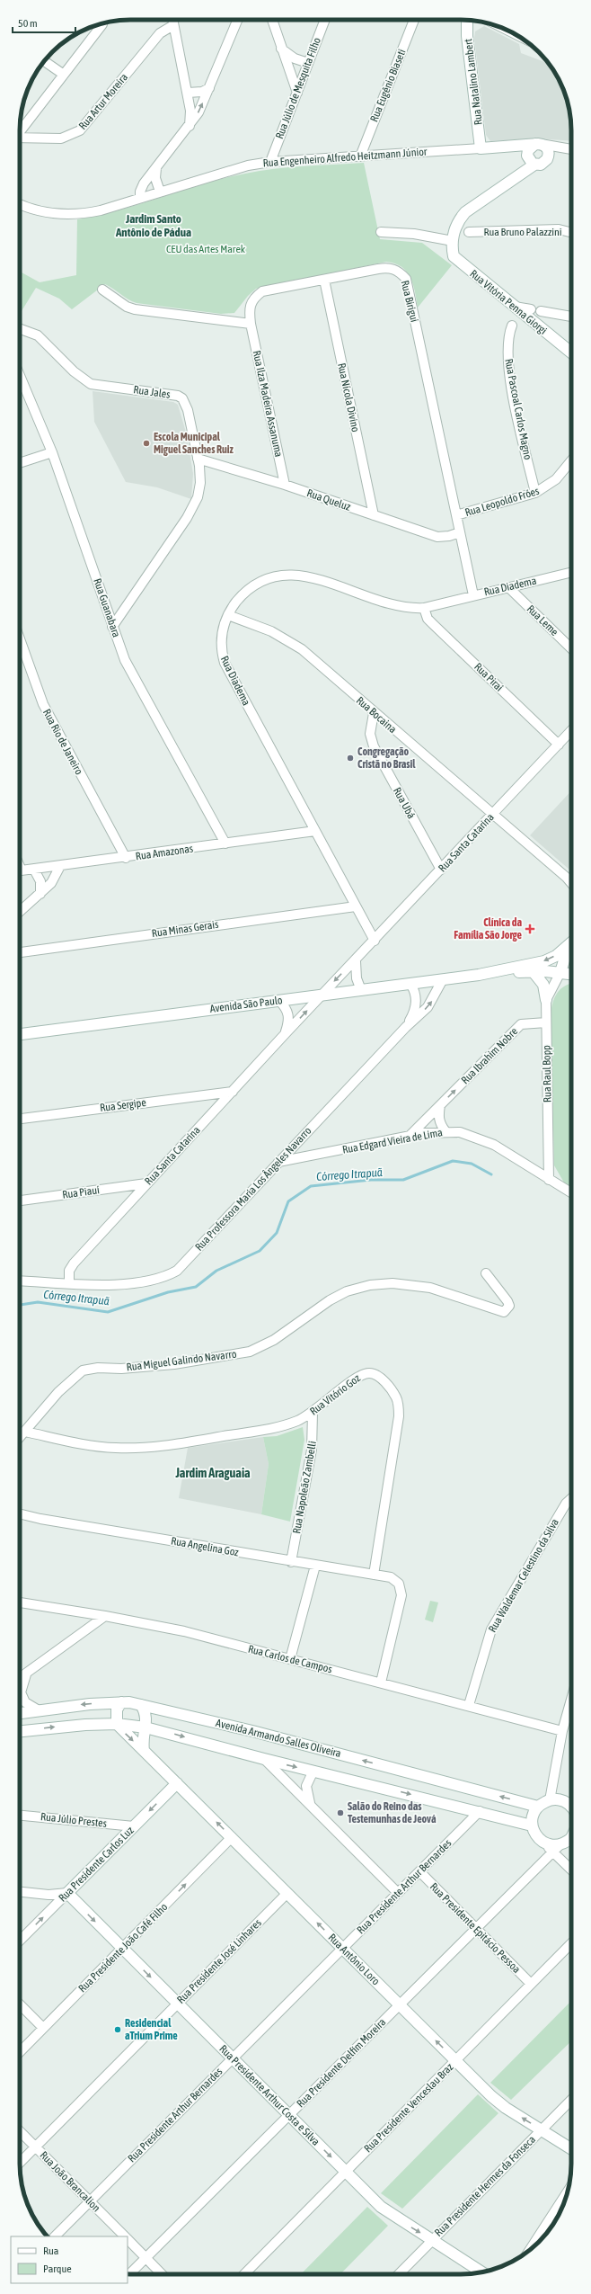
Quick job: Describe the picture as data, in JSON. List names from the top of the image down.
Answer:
{
  "streets": {
    "street": [
      "Rua Natalino Lambert",
      "Rua Eugênio Biaseti",
      "Rua Júlio de Mesquita Filho",
      "Rua Artur Moreira",
      "Rua Engenheiro Alfredo Heitzmann Júnior",
      "Rua Bruno Palazzini",
      "Rua Birigui",
      "Rua Vitória Penna Giorgi",
      "Rua Jales",
      "Rua Nícola Divino",
      "Rua Ilza Madeira Assanuma",
      "Rua Pascoal Carlos Magno",
      "Rua Queluz",
      "Rua Leopoldo Fróes",
      "Rua Diadema",
      "Rua Guanabara",
      "Rua Leme",
      "Rua Piraí",
      "Rua Bocaina",
      "Rua Rio de Janeiro",
      "Rua Ubá",
      "Rua Santa Catarina",
      "Rua Amazonas",
      "Rua Minas Gerais",
      "Avenida São Paulo",
      "Rua Ibrahim Nobre",
      "Rua Raul Bopp",
      "Rua Sergipe",
      "Rua Edgard Vieira de Lima",
      "Rua Professora Maria Los Ângeles Navarro",
      "Rua Piauí",
      "Rua Miguel Galindo Navarro",
      "Rua Vitório Goz",
      "Rua Napoleão Zambelli",
      "Rua Angelina Goz",
      "Rua Waldemar Celestino da Silva",
      "Rua Carlos de Campos",
      "Avenida Armando Salles Oliveira",
      "Rua Júlio Prestes",
      "Rua Presidente Carlos Luz",
      "Rua Presidente Arthur Bernardes",
      "Rua Presidente Epitácio Pessoa",
      "Rua Presidente João Café Filho",
      "Rua Antônio Loro",
      "Rua Presidente José Linhares",
      "Rua Presidente Delfim Moreira",
      "Rua Presidente Arthur Costa e Silva",
      "Rua Presidente Venceslau Braz",
      "Rua João Brancalion",
      "Rua Presidente Hermes da Fonseca"
    ]
  },
  "crossings": [
    ["Rua Natalino Lambert", "Rua Engenheiro Alfredo Heitzmann Júnior"],
    ["Rua Eugênio Biaseti", "Rua Engenheiro Alfredo Heitzmann Júnior"],
    ["Rua Júlio de Mesquita Filho", "Rua Engenheiro Alfredo Heitzmann Júnior"],
    ["Rua Birigui", "Rua Nícola Divino"],
    ["Rua Birigui", "Rua Ilza Madeira Assanuma"],
    ["Rua Birigui", "Rua Queluz"],
    ["Rua Birigui", "Rua Leopoldo Fróes"],
    ["Rua Birigui", "Rua Diadema"],
    ["Rua Jales", "Rua Queluz"],
    ["Rua Jales", "Rua Guanabara"],
    ["Rua Nícola Divino", "Rua Queluz"],
    ["Rua Ilza Madeira Assanuma", "Rua Queluz"],
    ["Rua Pascoal Carlos Magno", "Rua Leopoldo Fróes"],
    ["Rua Diadema", "Rua Leme"],
    ["Rua Diadema", "Rua Piraí"],
    ["Rua Diadema", "Rua Bocaina"],
    ["Rua Diadema", "Rua Santa Catarina"],
    ["Rua Diadema", "Rua Amazonas"],
    ["Rua Diadema", "Rua Minas Gerais"],
    ["Rua Guanabara", "Rua Amazonas"],
    ["Rua Piraí", "Rua Santa Catarina"],
    ["Rua Bocaina", "Rua Ubá"],
    ["Rua Bocaina", "Rua Santa Catarina"],
    ["Rua Rio de Janeiro", "Rua Amazonas"],
    ["Rua Ubá", "Rua Santa Catarina"],
    ["Rua Santa Catarina", "Avenida São Paulo"],
    ["Rua Santa Catarina", "Rua Sergipe"],
    ["Rua Santa Catarina", "Rua Professora Maria Los Ângeles Navarro"],
    ["Rua Santa Catarina", "Rua Piauí"],
    ["Avenida São Paulo", "Rua Raul Bopp"],
    ["Avenida São Paulo", "Rua Professora Maria Los Ângeles Navarro"],
    ["Rua Ibrahim Nobre", "Rua Raul Bopp"],
    ["Rua Ibrahim Nobre", "Rua Edgard Vieira de Lima"],
    ["Rua Raul Bopp", "Rua Edgard Vieira de Lima"],
    ["Rua Edgard Vieira de Lima", "Rua Professora Maria Los Ângeles Navarro"],
    ["Rua Miguel Galindo Navarro", "Rua Vitório Goz"],
    ["Rua Vitório Goz", "Rua Napoleão Zambelli"],
    ["Rua Vitório Goz", "Rua Angelina Goz"],
    ["Rua Napoleão Zambelli", "Rua Angelina Goz"],
    ["Rua Angelina Goz", "Rua Carlos de Campos"],
    ["Rua Waldemar Celestino da Silva", "Rua Carlos de Campos"],
    ["Avenida Armando Salles Oliveira", "Rua Presidente Arthur Bernardes"],
    ["Avenida Armando Salles Oliveira", "Rua Antônio Loro"],
    ["Rua Júlio Prestes", "Rua Presidente Carlos Luz"],
    ["Rua Presidente Carlos Luz", "Rua Antônio Loro"],
    ["Rua Presidente Carlos Luz", "Rua Presidente Arthur Costa e Silva"],
    ["Rua Presidente Arthur Bernardes", "Rua Presidente Epitácio Pessoa"],
    ["Rua Presidente Arthur Bernardes", "Rua Antônio Loro"],
    ["Rua Presidente Arthur Bernardes", "Rua Presidente Arthur Costa e Silva"],
    ["Rua Presidente Arthur Bernardes", "Rua João Brancalion"],
    ["Rua Presidente Epitácio Pessoa", "Rua Presidente Delfim Moreira"],
    ["Rua Presidente Epitácio Pessoa", "Rua Presidente Venceslau Braz"],
    ["Rua Presidente João Café Filho", "Rua Antônio Loro"],
    ["Rua Presidente João Café Filho", "Rua Presidente Arthur Costa e Silva"],
    ["Rua Antônio Loro", "Rua Presidente José Linhares"],
    ["Rua Antônio Loro", "Rua Presidente Delfim Moreira"],
    ["Rua Antônio Loro", "Rua Presidente Venceslau Braz"],
    ["Rua Antônio Loro", "Rua Presidente Hermes da Fonseca"],
    ["Rua Presidente José Linhares", "Rua Presidente Arthur Costa e Silva"],
    ["Rua Presidente José Linhares", "Rua João Brancalion"],
    ["Rua Presidente Delfim Moreira", "Rua Presidente Arthur Costa e Silva"],
    ["Rua Presidente Delfim Moreira", "Rua João Brancalion"],
    ["Rua Presidente Arthur Costa e Silva", "Rua Presidente Venceslau Braz"],
    ["Rua Presidente Arthur Costa e Silva", "Rua Presidente Hermes da Fonseca"]
  ],
  "one_way": [
    "Rua Ibrahim Nobre",
    "Rua Presidente João Café Filho",
    "Rua Antônio Loro",
    "Rua Presidente Arthur Costa e Silva"
  ],
  "districts": ["Jardim Santo Antônio de Pádua", "Jardim Araguaia"],
  "water": ["Córrego Itrapuã"],
  "parks": ["CEU das Artes Marek"],
  "places": {
    "other": [
      "Escola Municipal Miguel Sanches Ruiz",
      "Congregação Cristã no Brasil",
      "Salão do Reino das Testemunhas de Jeová",
      "Residencial aTrium Prime"
    ],
    "health": ["Clínica da Família São Jorge"]
  },
  "legend": ["Rua", "Parque"],
  "scale_bar": "50 m"
}
